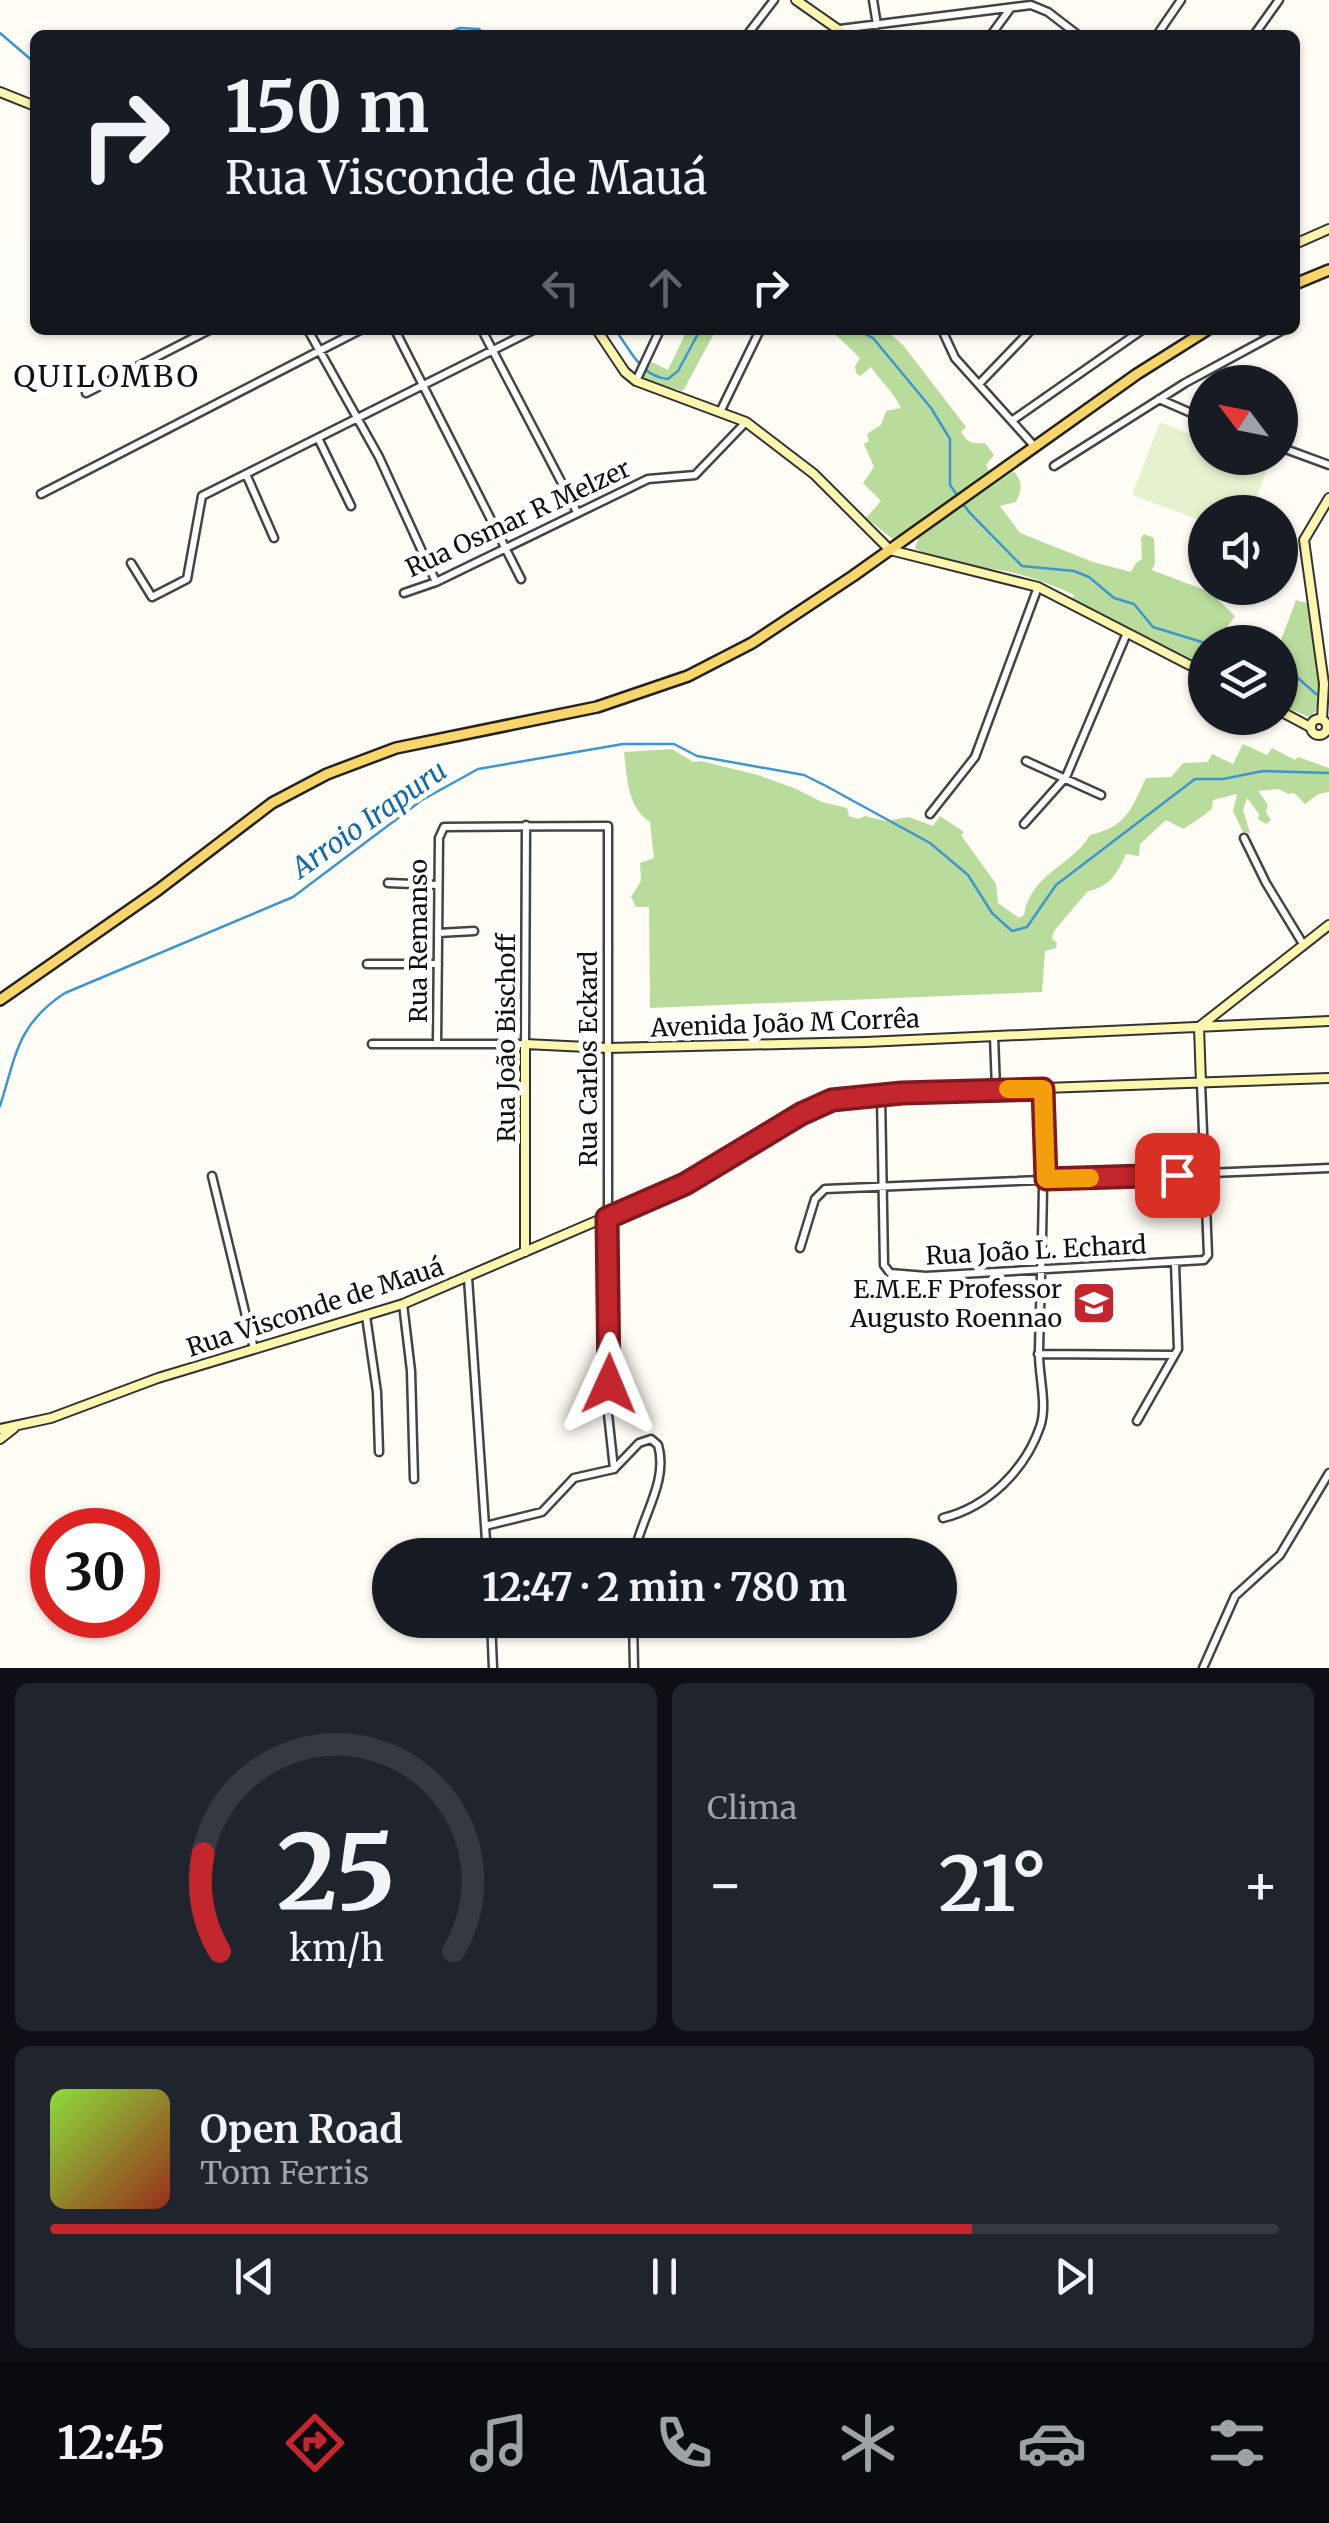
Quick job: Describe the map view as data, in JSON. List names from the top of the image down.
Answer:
{
  "streets": {
    "main road": ["Avenida João M Corrêa", "Rua João Bischoff", "Rua Visconde de Mauá"],
    "street": [
      "Rua Osmar R Melzer",
      "Rua Remanso",
      "Rua Carlos Eckard",
      "Rua João L. Echard"
    ]
  },
  "crossings": [
    ["Rua Remanso", "Avenida João M Corrêa"],
    ["Rua Remanso", "Rua João Bischoff"],
    ["Rua Remanso", "Rua Carlos Eckard"],
    ["Avenida João M Corrêa", "Rua João Bischoff"],
    ["Avenida João M Corrêa", "Rua Carlos Eckard"],
    ["Rua João Bischoff", "Rua Carlos Eckard"],
    ["Rua João Bischoff", "Rua Visconde de Mauá"],
    ["Rua Carlos Eckard", "Rua Visconde de Mauá"]
  ],
  "districts": ["QUILOMBO"],
  "water": ["Arroio Irapuru"],
  "places": {
    "school or university": ["E.M.E.F Professor Augusto Roennao"]
  },
  "north": "top left",
  "page": {
    "turn": ["150 m", "Rua Visconde de Mauá"],
    "limit": "30",
    "trip": "12:47 · 2 min · 780 m",
    "tile": "Clima",
    "heat": ["−", "21°", "+"],
    "song": ["Open Road", "Tom Ferris"],
    "tabs": "12:45",
    "gauge": ["25", "km/h"]
  }
}
